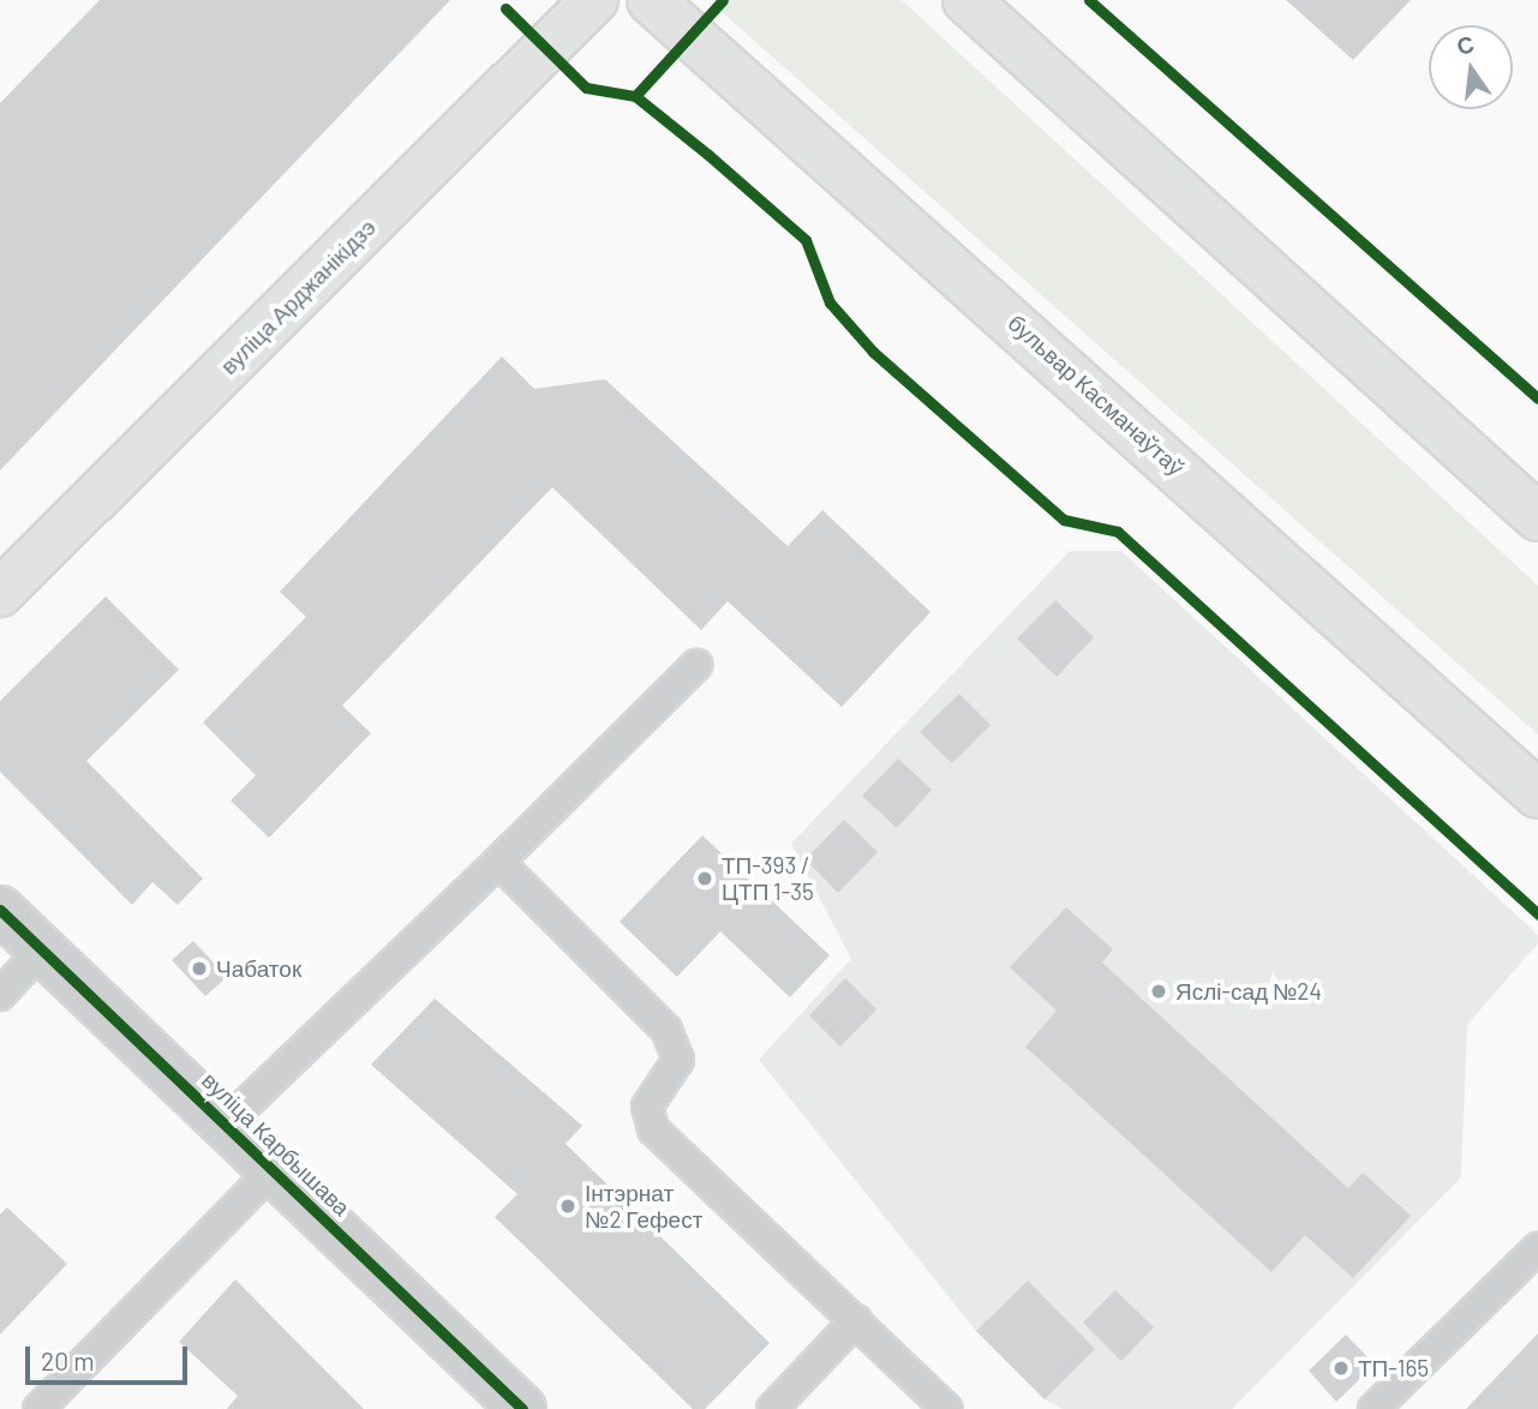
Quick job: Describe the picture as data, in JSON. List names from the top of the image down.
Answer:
{
  "streets": {
    "main road": ["вуліца Арджанікідзэ", "бульвар Касманаўтаў"],
    "street": ["вуліца Карбышава"]
  },
  "places": [
    "ТП-393 / ЦТП 1-35",
    "Чабаток",
    "Яслі-сад №24",
    "Інтэрнат №2 Гефест",
    "ТП-165"
  ],
  "scale_bar": "20 m",
  "north": "top"
}
